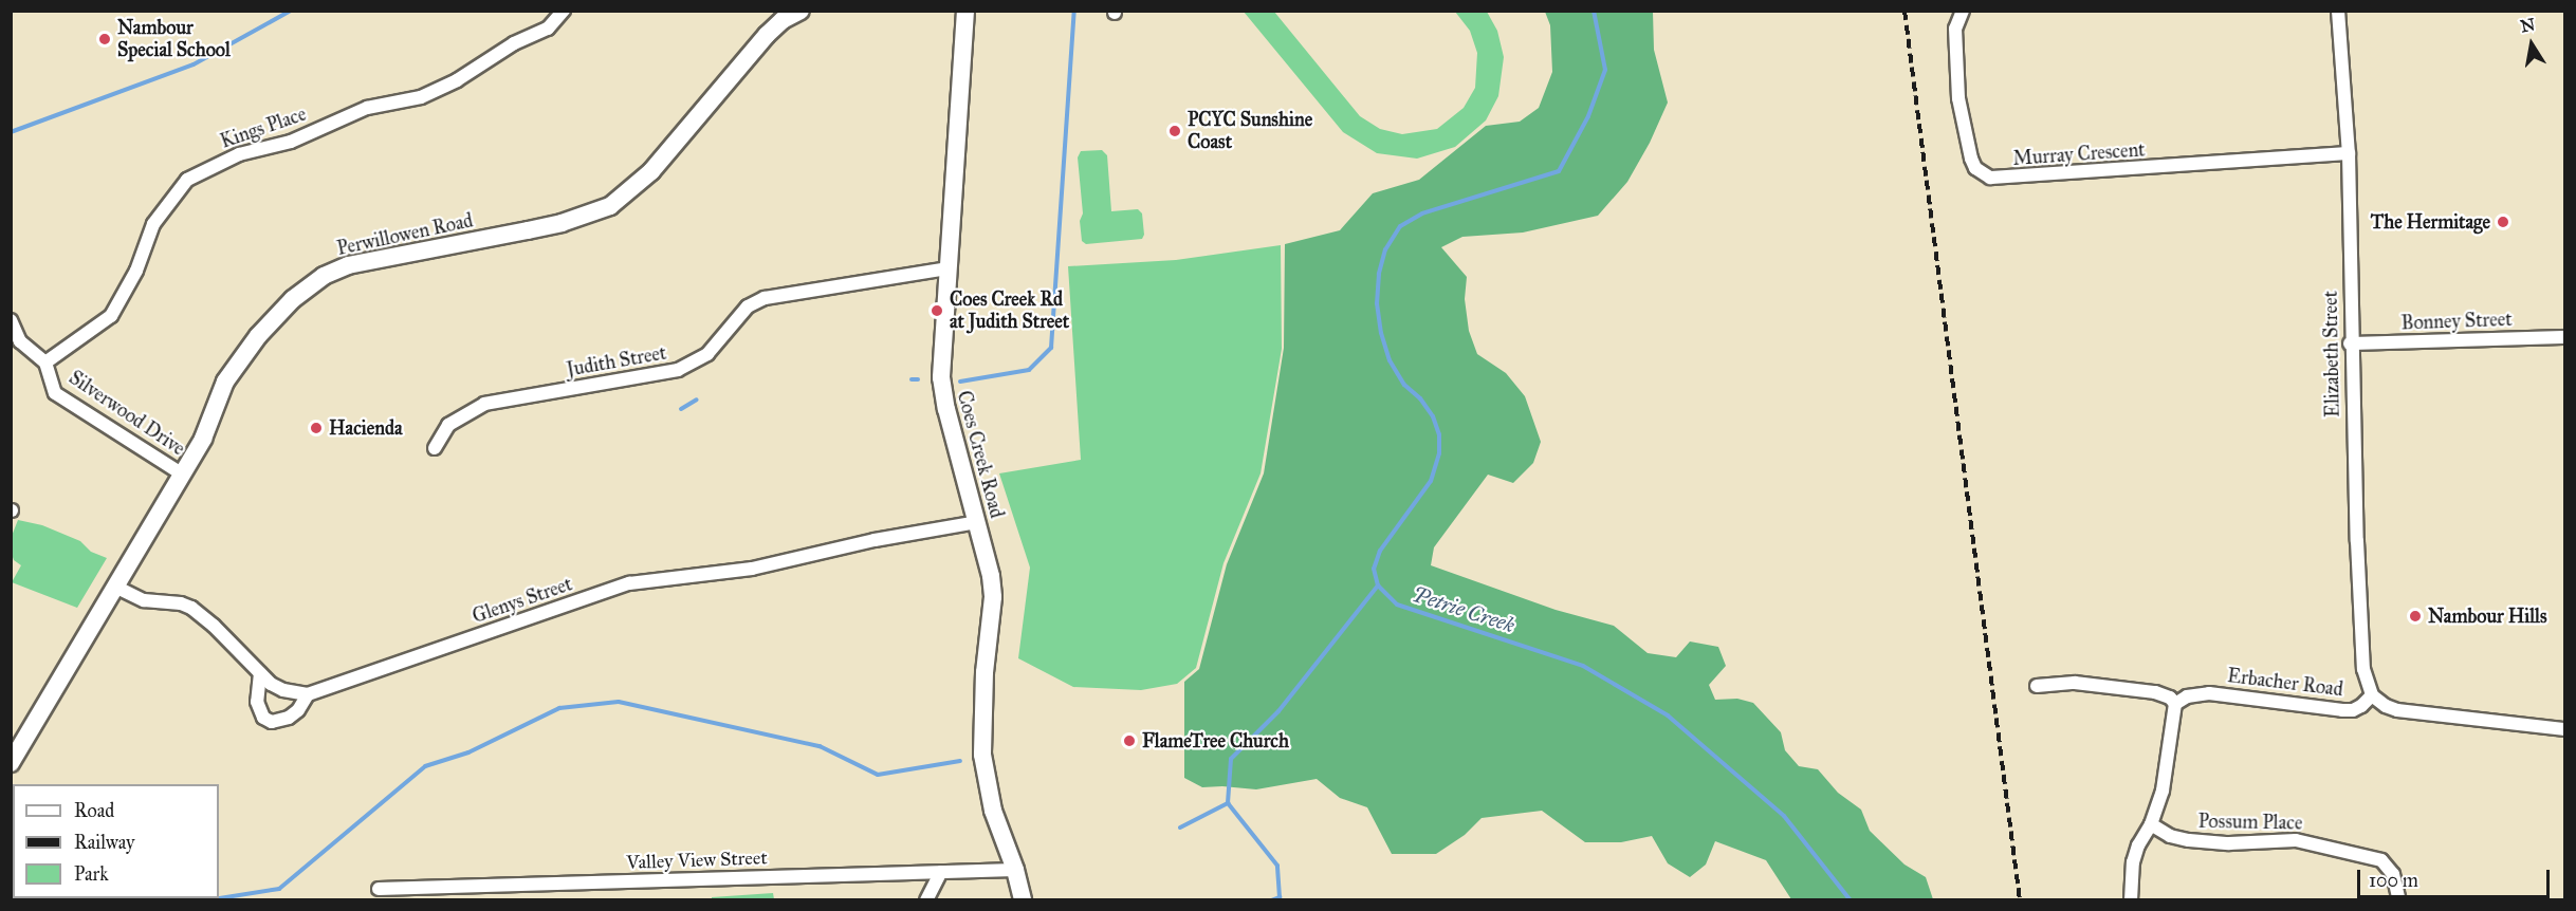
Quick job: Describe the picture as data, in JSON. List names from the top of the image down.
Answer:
{
  "streets": {
    "street": [
      "Kings Place",
      "Murray Crescent",
      "Perwillowen Road",
      "Bonney Street",
      "Elizabeth Street",
      "Judith Street",
      "Silverwood Drive",
      "Coes Creek Road",
      "Glenys Street",
      "Erbacher Road",
      "Possum Place",
      "Valley View Street"
    ]
  },
  "crossings": [
    ["Kings Place", "Silverwood Drive"],
    ["Murray Crescent", "Elizabeth Street"],
    ["Perwillowen Road", "Silverwood Drive"],
    ["Bonney Street", "Elizabeth Street"],
    ["Elizabeth Street", "Erbacher Road"],
    ["Judith Street", "Coes Creek Road"],
    ["Coes Creek Road", "Glenys Street"],
    ["Coes Creek Road", "Valley View Street"]
  ],
  "water": ["Petrie Creek"],
  "places": [
    "Nambour Special School",
    "PCYC Sunshine Coast",
    "The Hermitage",
    "Coes Creek Rd at Judith Street",
    "Hacienda",
    "Nambour Hills",
    "FlameTree Church"
  ],
  "legend": ["Road", "Railway", "Park"],
  "scale_bar": "100 m",
  "north": "top"
}
